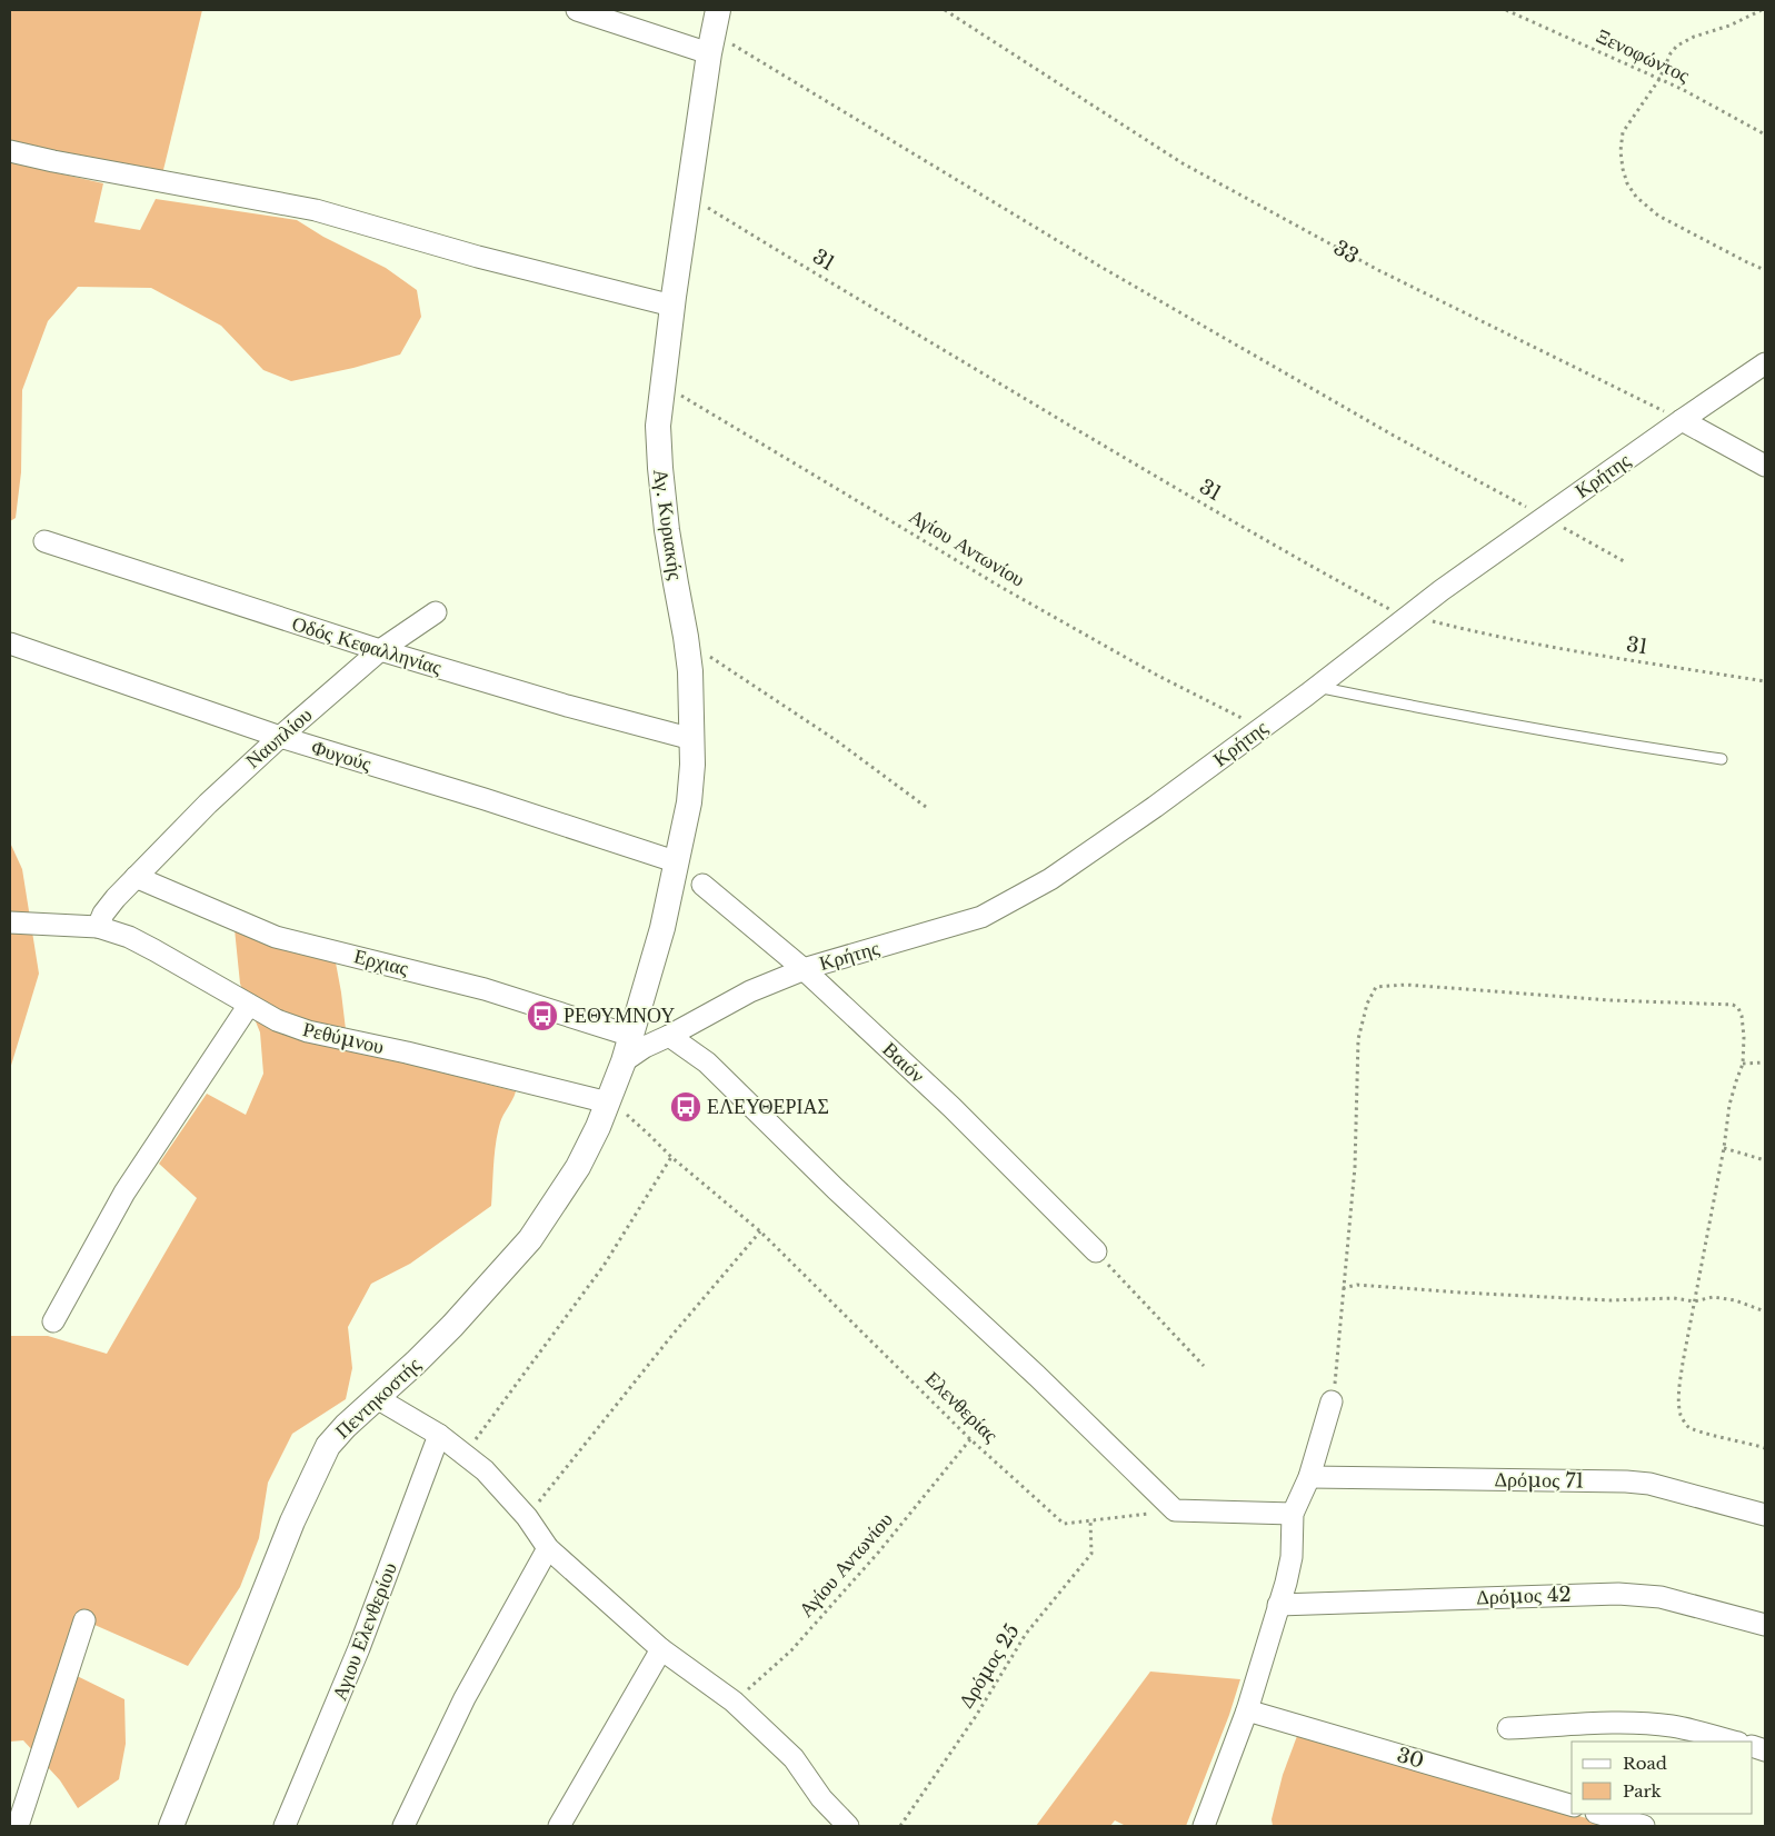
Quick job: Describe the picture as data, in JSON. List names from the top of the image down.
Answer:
{
  "streets": {
    "street": [
      "Κρήτης",
      "Αγ. Κυριακής",
      "Οδός Κεφαλληνίας",
      "Ναυπλίου",
      "Φυγούς",
      "Ερχιας",
      "Ρεθύμνου",
      "Βαιόν",
      "Πεντηκοστής",
      "Δρόμος 71",
      "Δρόμος 42",
      "Αγιου Ελενθερίου",
      "30"
    ],
    "path": [
      "Ξενοφώντος",
      "33",
      "31",
      "Αγίου Αντωνίου",
      "Ελενθερίας",
      "Δρόμος 25"
    ]
  },
  "crossings": [
    ["33", "Κρήτης"],
    ["31", "Κρήτης"],
    ["31", "Αγ. Κυριακής"],
    ["Κρήτης", "Αγίου Αντωνίου"],
    ["Κρήτης", "Βαιόν"],
    ["Κρήτης", "Πεντηκοστής"],
    ["Αγ. Κυριακής", "Αγίου Αντωνίου"],
    ["Αγ. Κυριακής", "Οδός Κεφαλληνίας"],
    ["Αγ. Κυριακής", "Φυγούς"],
    ["Αγ. Κυριακής", "Ερχιας"],
    ["Αγ. Κυριακής", "Πεντηκοστής"],
    ["Αγίου Αντωνίου", "Ελενθερίας"],
    ["Οδός Κεφαλληνίας", "Ναυπλίου"],
    ["Ναυπλίου", "Φυγούς"],
    ["Ναυπλίου", "Ερχιας"],
    ["Ναυπλίου", "Ρεθύμνου"],
    ["Ερχιας", "Πεντηκοστής"],
    ["Ρεθύμνου", "Πεντηκοστής"],
    ["Ρεθύμνου", "Ελενθερίας"],
    ["Πεντηκοστής", "Ελενθερίας"],
    ["Ελενθερίας", "Δρόμος 25"]
  ],
  "places": {
    "bus stop": ["ΡΕΘΥΜΝΟΥ", "ΕΛΕΥΘΕΡΙΑΣ"]
  },
  "legend": ["Road", "Park"]
}
